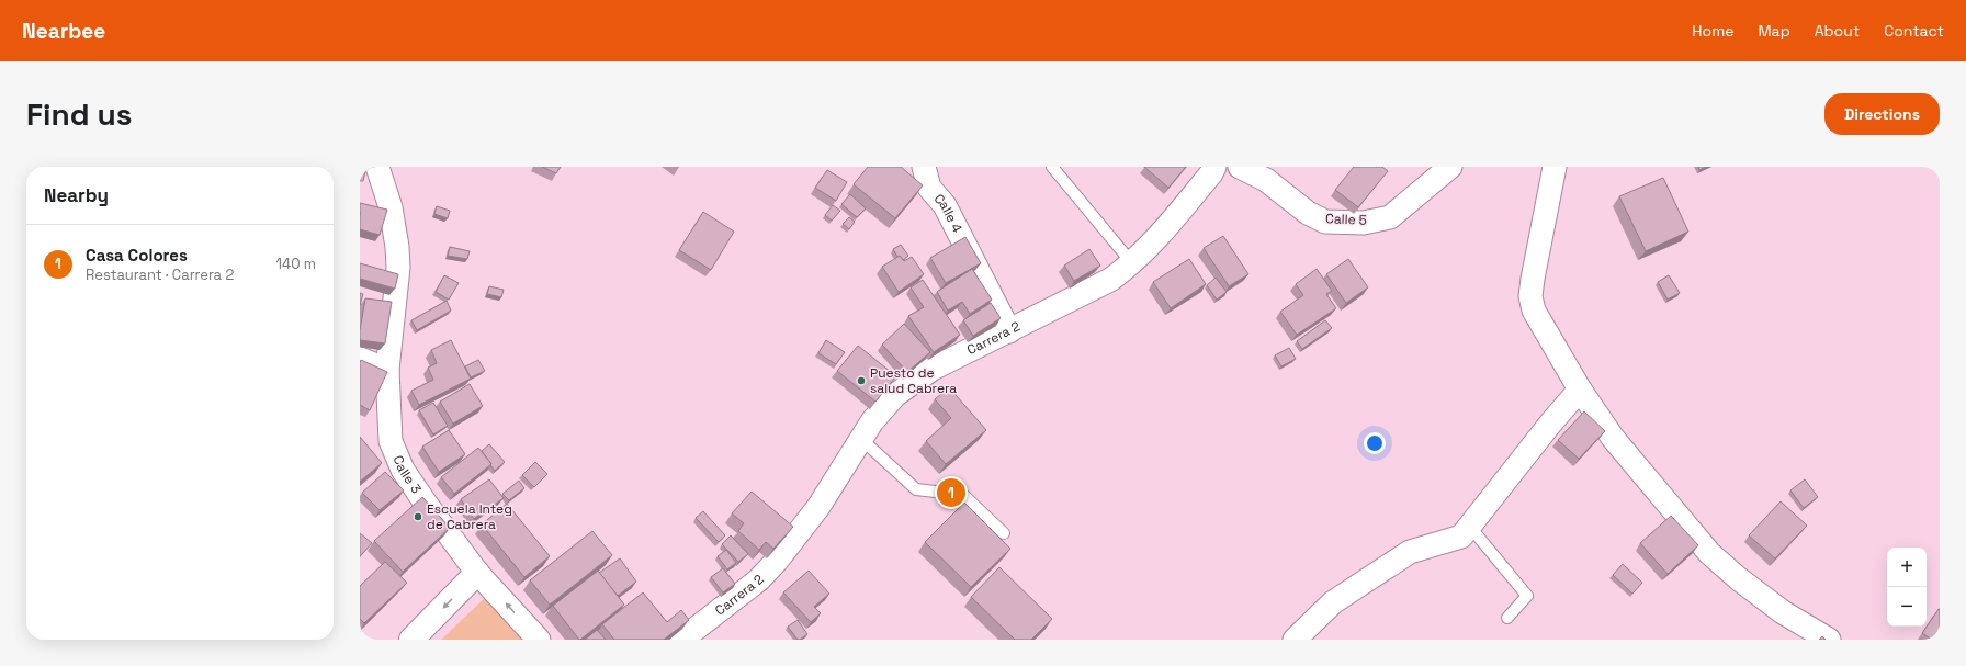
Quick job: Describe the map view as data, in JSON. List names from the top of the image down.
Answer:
{
  "streets": {
    "street": [
      "Calle 4",
      "Calle 5",
      "Carrera 2",
      "Calle 3"
    ]
  },
  "crossings": [
    ["Calle 4", "Carrera 2"]
  ],
  "places": ["Puesto de salud Cabrera", "Escuela Integ de Cabrera"],
  "page": {
    "header": "Nearbee",
    "nav": [
      "Home",
      "Map",
      "About",
      "Contact"
    ],
    "buttons": "Directions",
    "title": "Find us",
    "heading": "Nearby",
    "list": [
      {
        "mark": "1",
        "name": "Casa Colores",
        "note": "Restaurant · Carrera 2",
        "value": "140 m"
      }
    ],
    "pins": "1",
    "map_buttons": ["+", "−"]
  }
}
